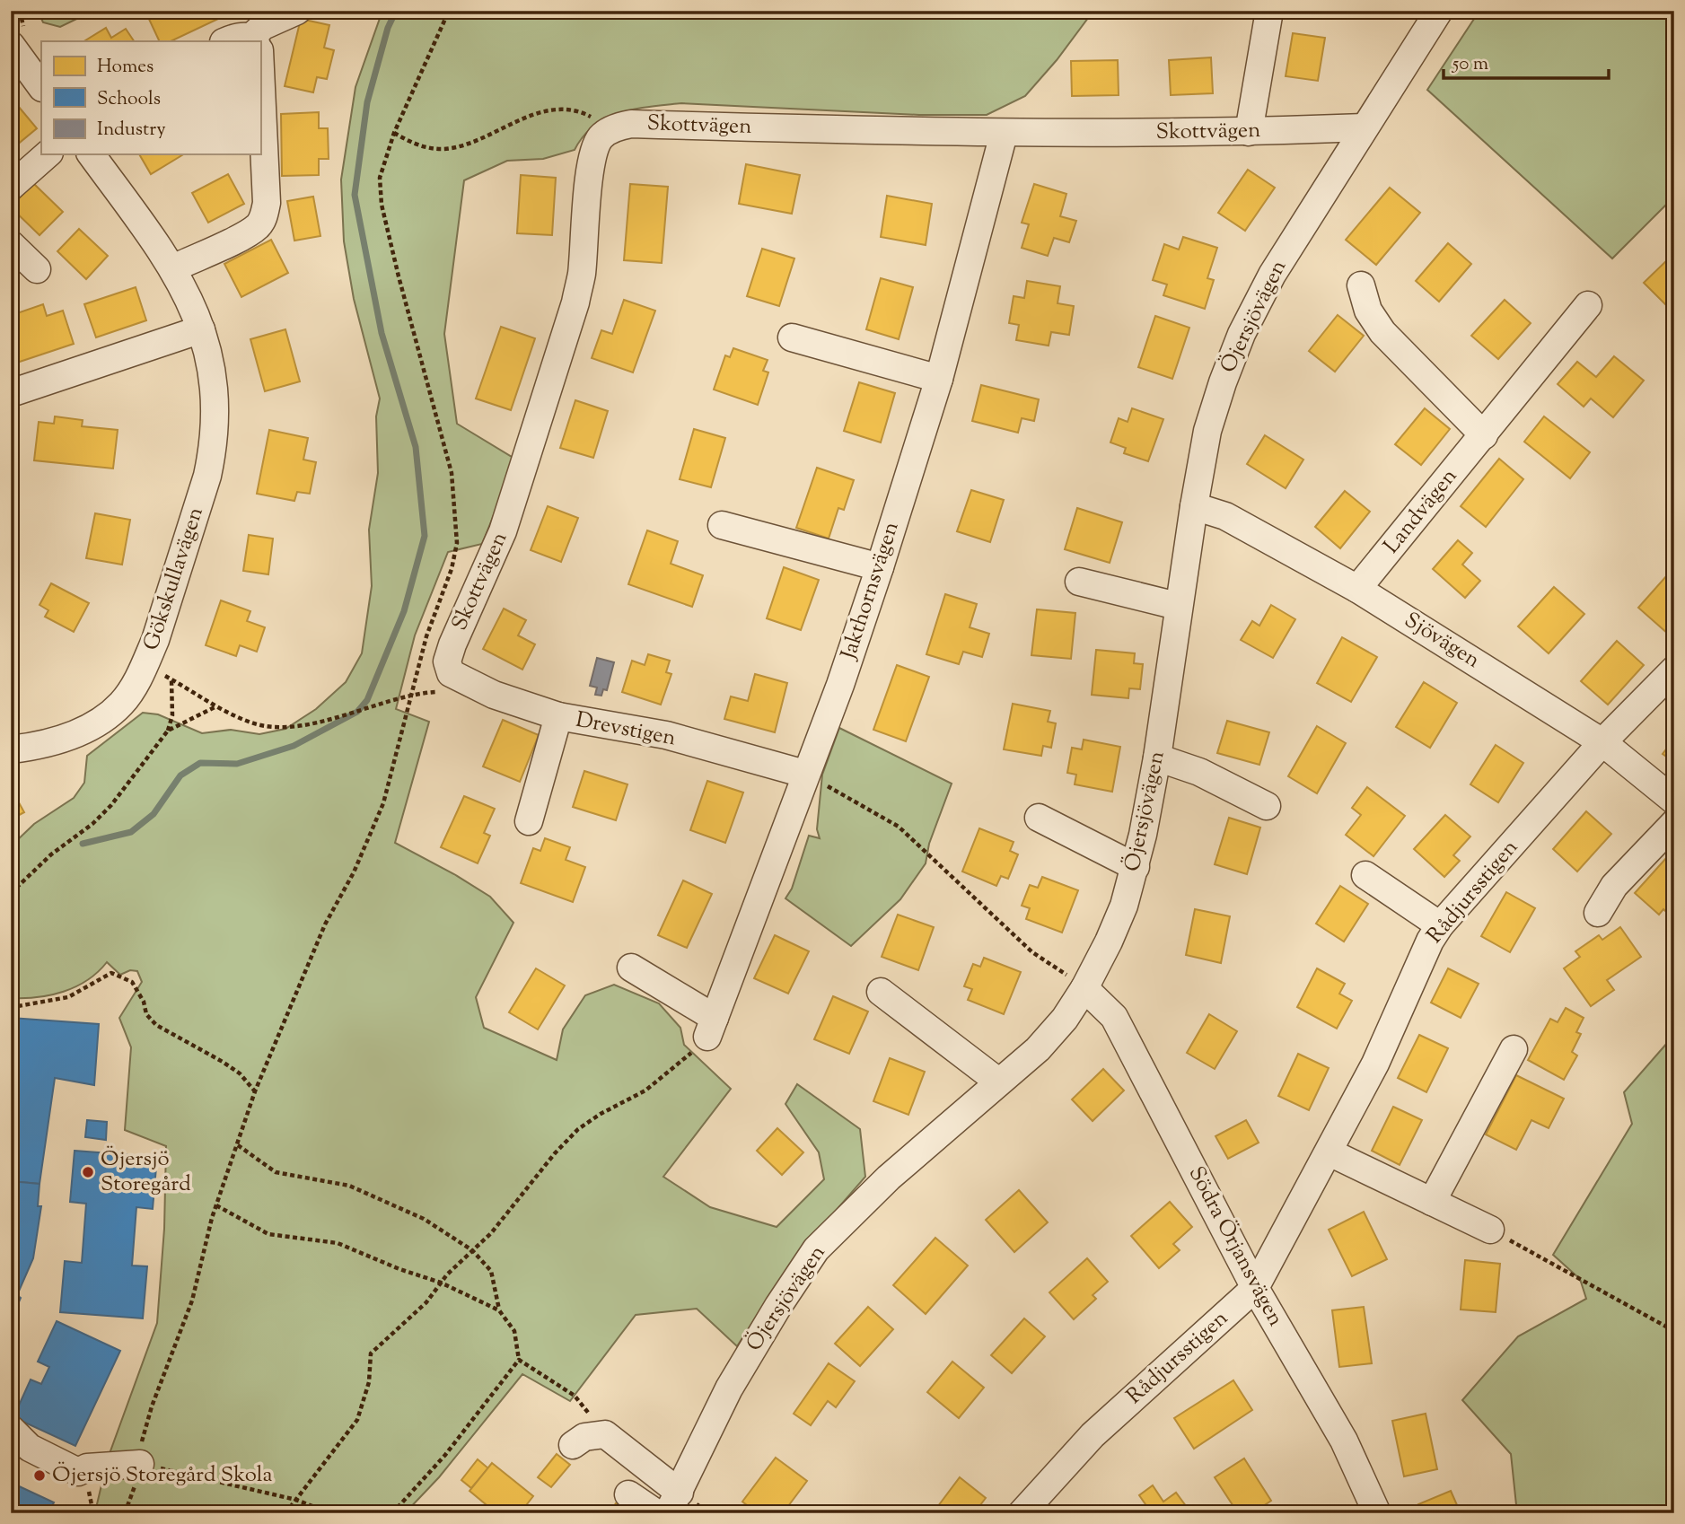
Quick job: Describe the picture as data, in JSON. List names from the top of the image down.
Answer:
{
  "streets": {
    "street": [
      "Skottvägen",
      "Öjersjövägen",
      "Landvägen",
      "Gökskullavägen",
      "Jakthornsvägen",
      "Sjövägen",
      "Drevstigen",
      "Rådjursstigen",
      "Södra Örjansvägen"
    ]
  },
  "crossings": [
    ["Skottvägen", "Öjersjövägen"],
    ["Skottvägen", "Jakthornsvägen"],
    ["Skottvägen", "Drevstigen"],
    ["Öjersjövägen", "Sjövägen"],
    ["Öjersjövägen", "Södra Örjansvägen"],
    ["Landvägen", "Sjövägen"],
    ["Jakthornsvägen", "Drevstigen"],
    ["Sjövägen", "Rådjursstigen"],
    ["Rådjursstigen", "Södra Örjansvägen"]
  ],
  "places": ["Öjersjö Storegård", "Öjersjö Storegård Skola"],
  "legend": ["Homes", "Schools", "Industry"],
  "scale_bar": "50 m"
}
